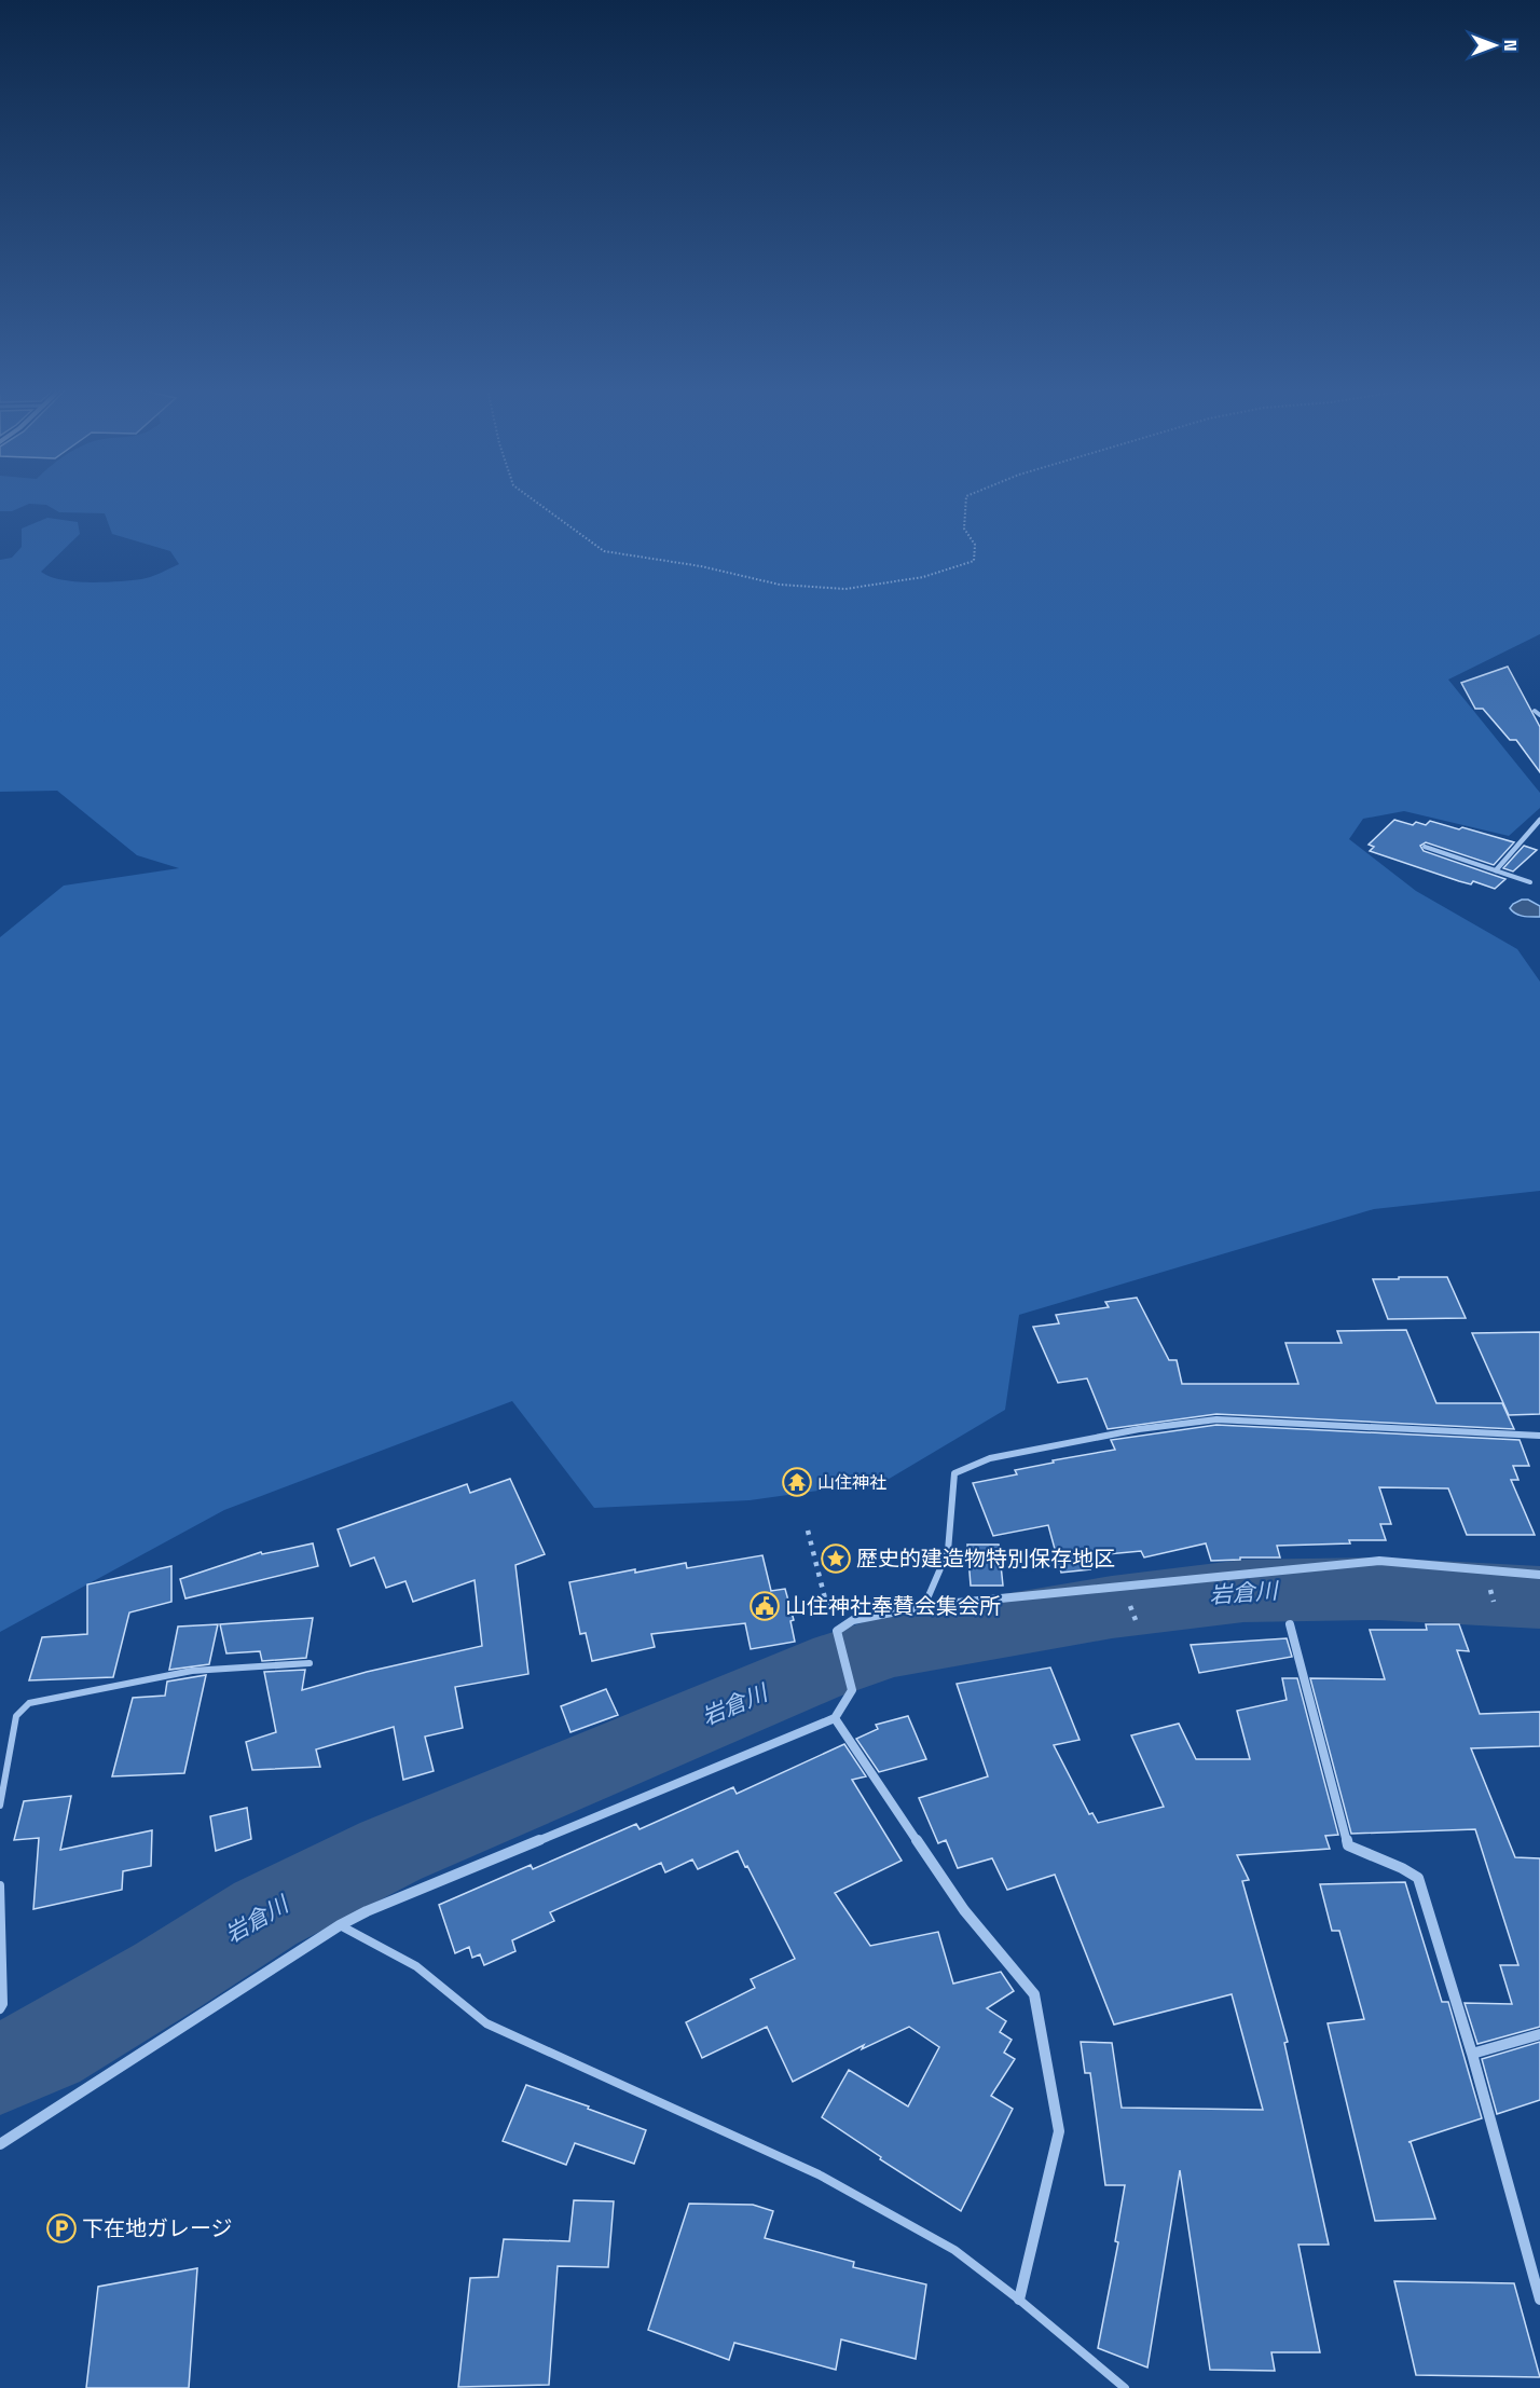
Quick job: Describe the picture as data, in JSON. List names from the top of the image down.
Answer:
{
  "water": ["岩倉川"],
  "places": {
    "temple": ["山住神社"],
    "place": ["歴史的建造物特別保存地区"],
    "public building": ["山住神社奉賛会集会所"],
    "parking": ["下在地ガレージ"]
  },
  "north": "right"
}
